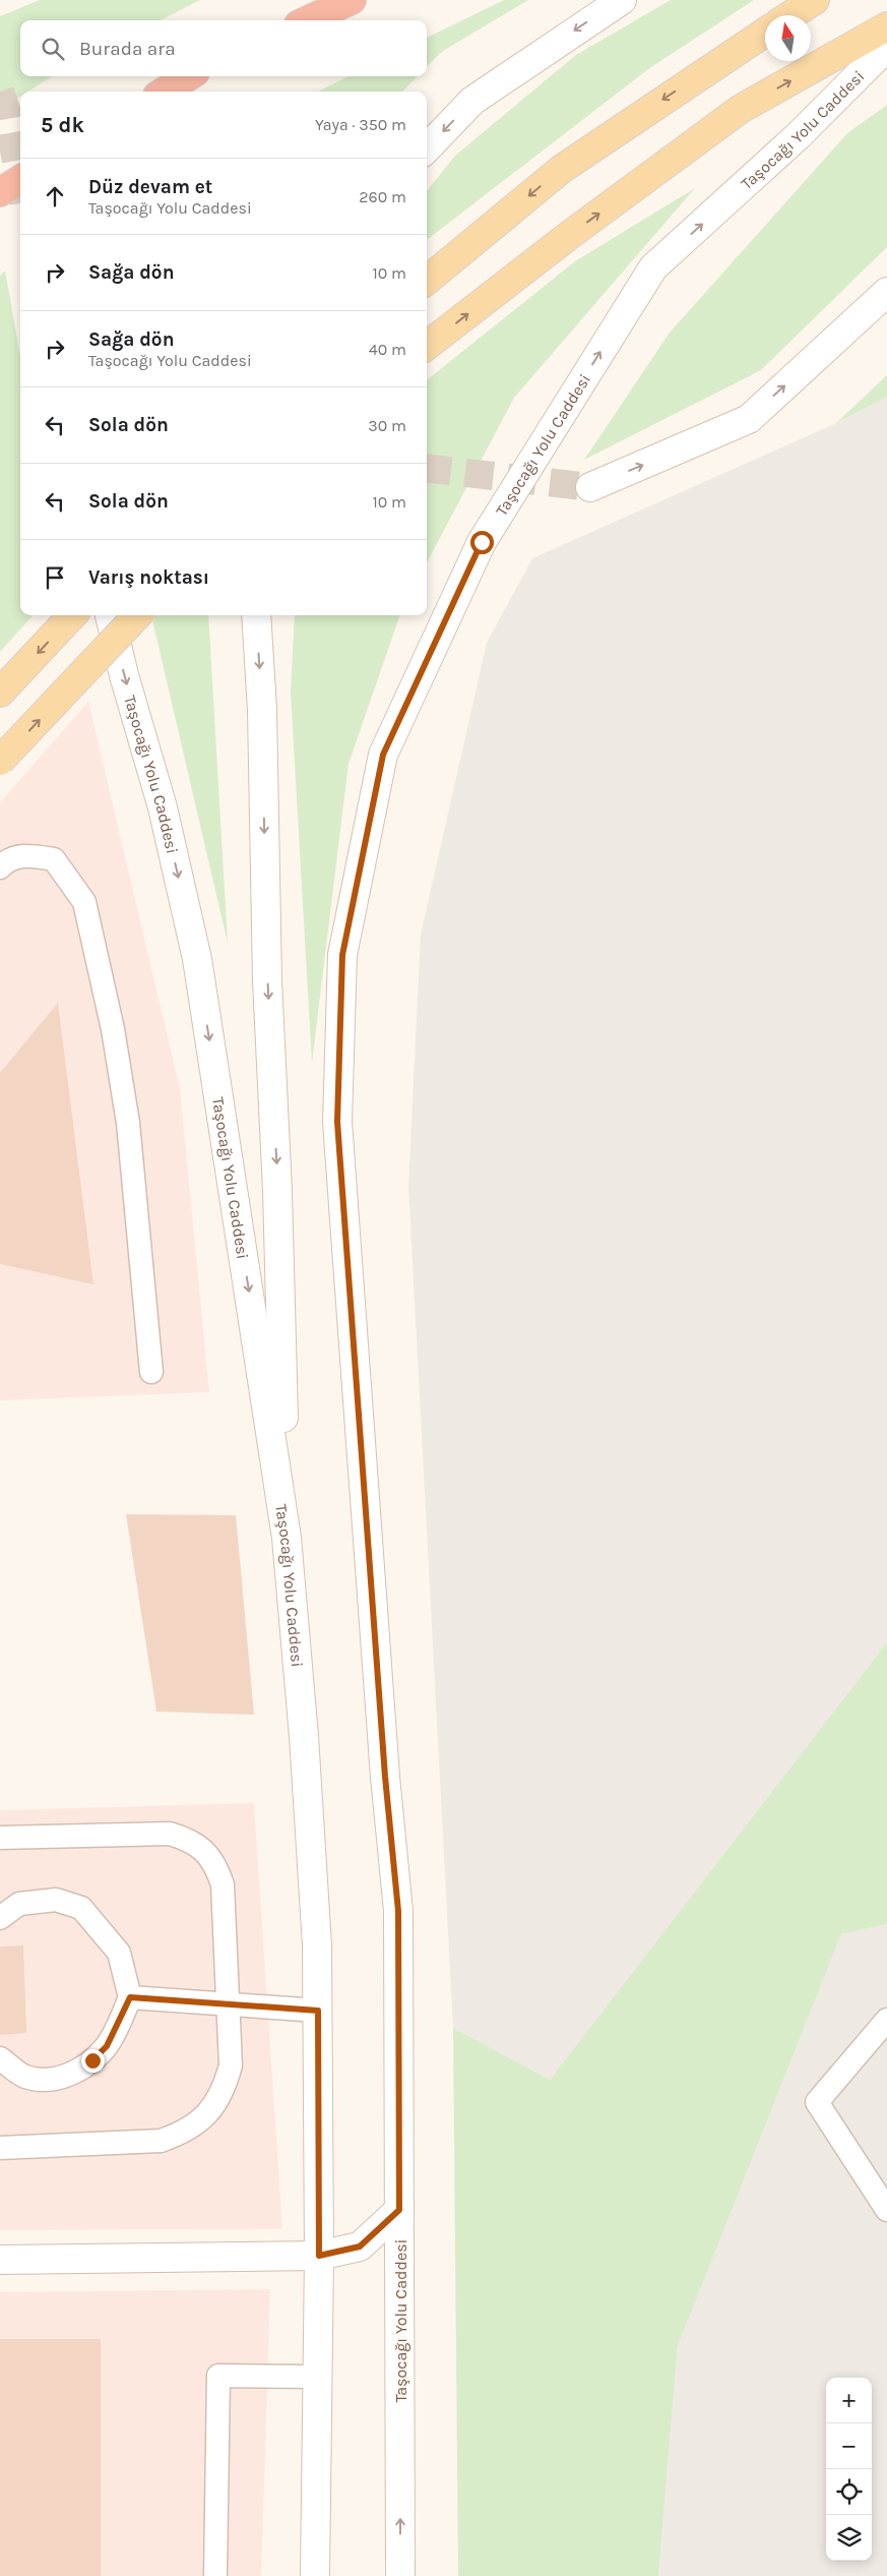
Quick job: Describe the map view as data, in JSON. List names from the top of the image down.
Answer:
{
  "streets": {
    "main road": ["Taşocağı Yolu Caddesi"]
  },
  "north": "top",
  "page": {
    "search": "Burada ara",
    "heading": ["5 dk", "Yaya · 350 m"],
    "list": [
      ["Düz devam et", "Taşocağı Yolu Caddesi", "260 m"],
      ["Sağa dön", "10 m"],
      ["Sağa dön", "Taşocağı Yolu Caddesi", "40 m"],
      ["Sola dön", "30 m"],
      ["Sola dön", "10 m"],
      "Varış noktası"
    ],
    "map_buttons": ["+", "−"]
  }
}
